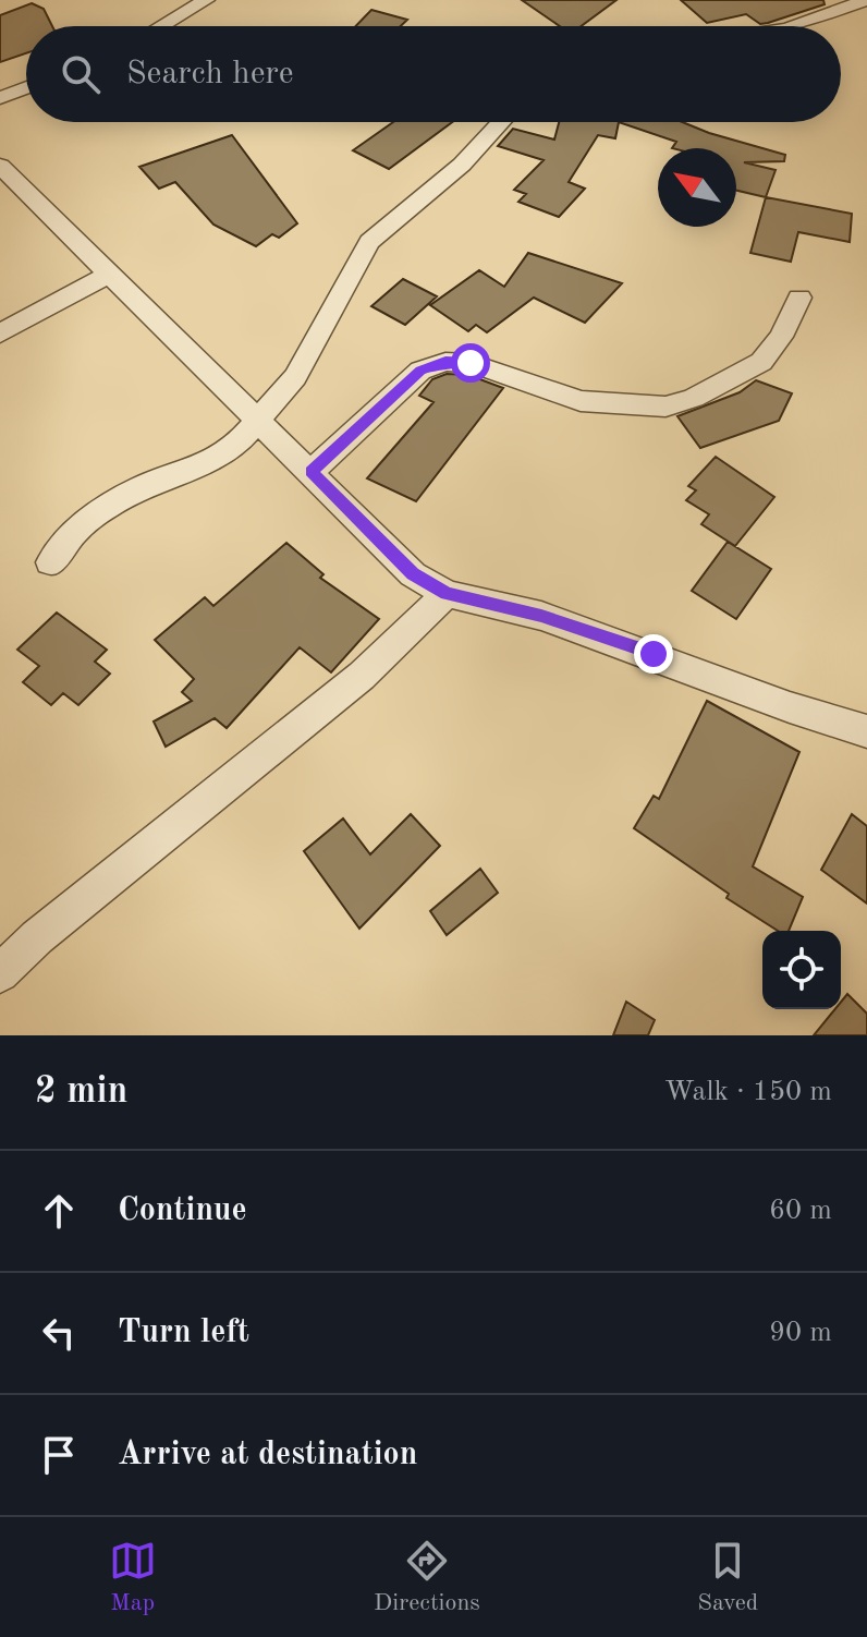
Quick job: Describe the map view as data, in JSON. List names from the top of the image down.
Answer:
{
  "north": "top left",
  "page": {
    "search": "Search here",
    "heading": ["2 min", "Walk · 150 m"],
    "list": [
      ["Continue", "60 m"],
      ["Turn left", "90 m"],
      "Arrive at destination"
    ],
    "nav": ["Map", "Directions", "Saved"]
  }
}
